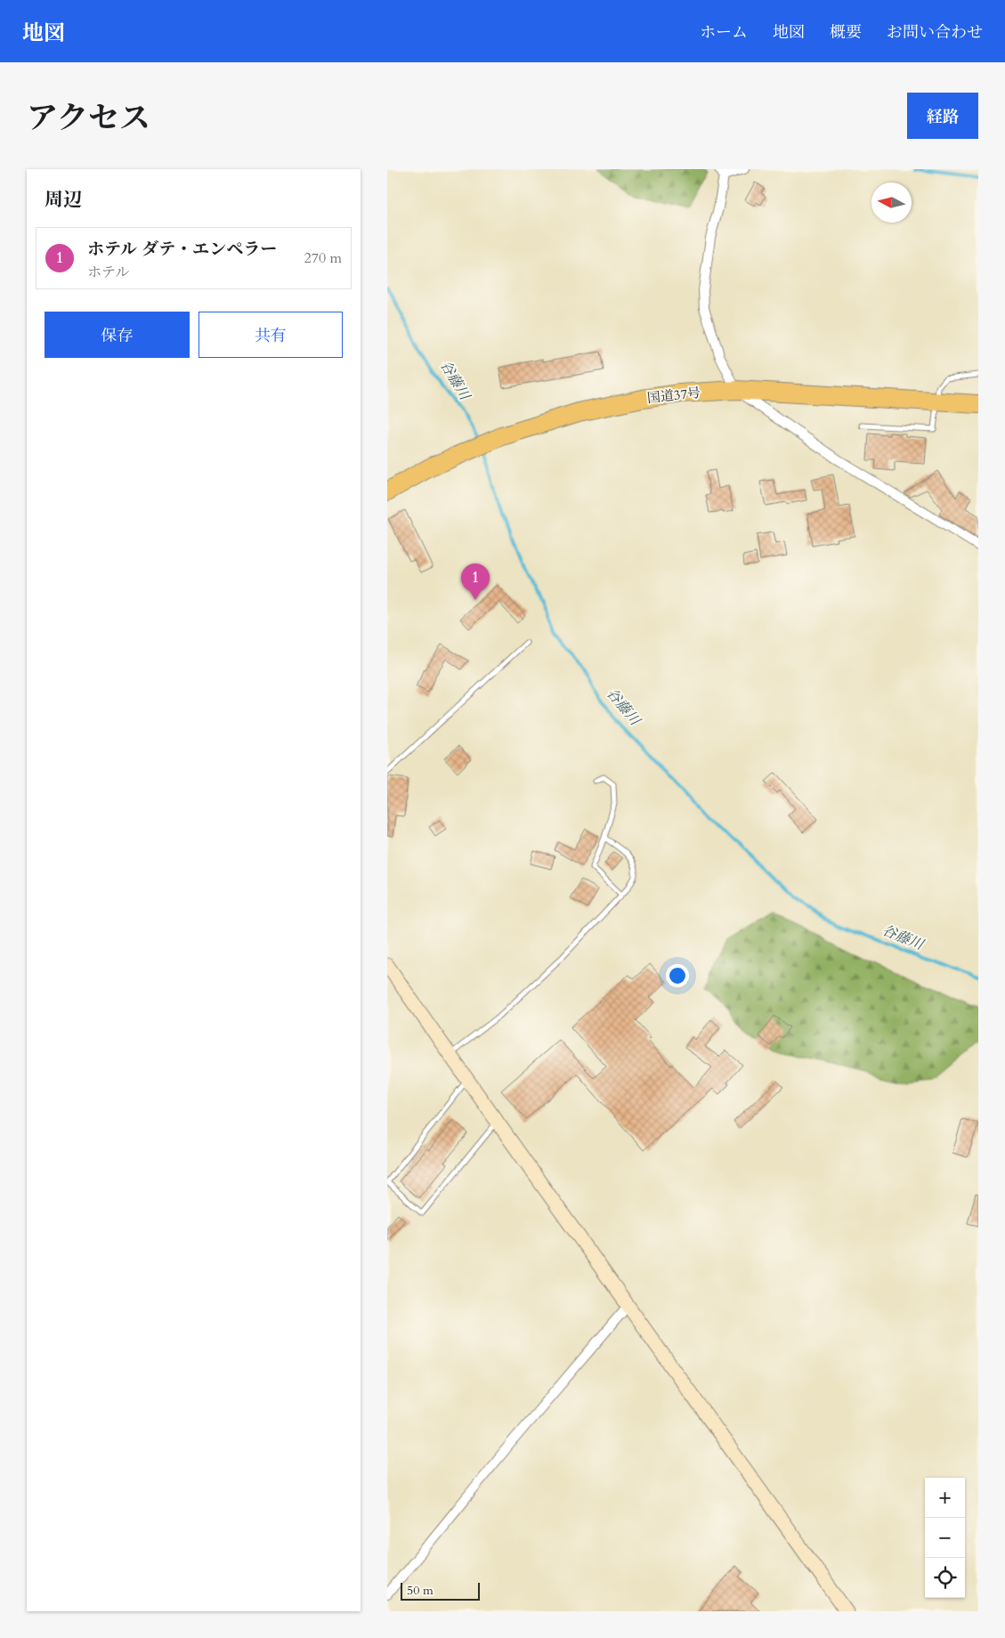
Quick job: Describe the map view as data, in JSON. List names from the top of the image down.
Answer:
{
  "streets": {
    "highway": ["国道37号"]
  },
  "water": ["谷藤川"],
  "scale_bar": "50 m",
  "north": "left",
  "page": {
    "header": "地図",
    "nav": [
      "ホーム",
      "地図",
      "概要",
      "お問い合わせ"
    ],
    "title": "アクセス",
    "buttons": [
      "経路",
      ["保存", "共有"]
    ],
    "heading": "周辺",
    "list": [
      {
        "mark": "1",
        "name": "ホテル ダテ・エンペラー",
        "note": "ホテル",
        "value": "270 m"
      }
    ],
    "pins": "1",
    "map_buttons": ["+", "−"],
    "scale": "50 m"
  }
}
